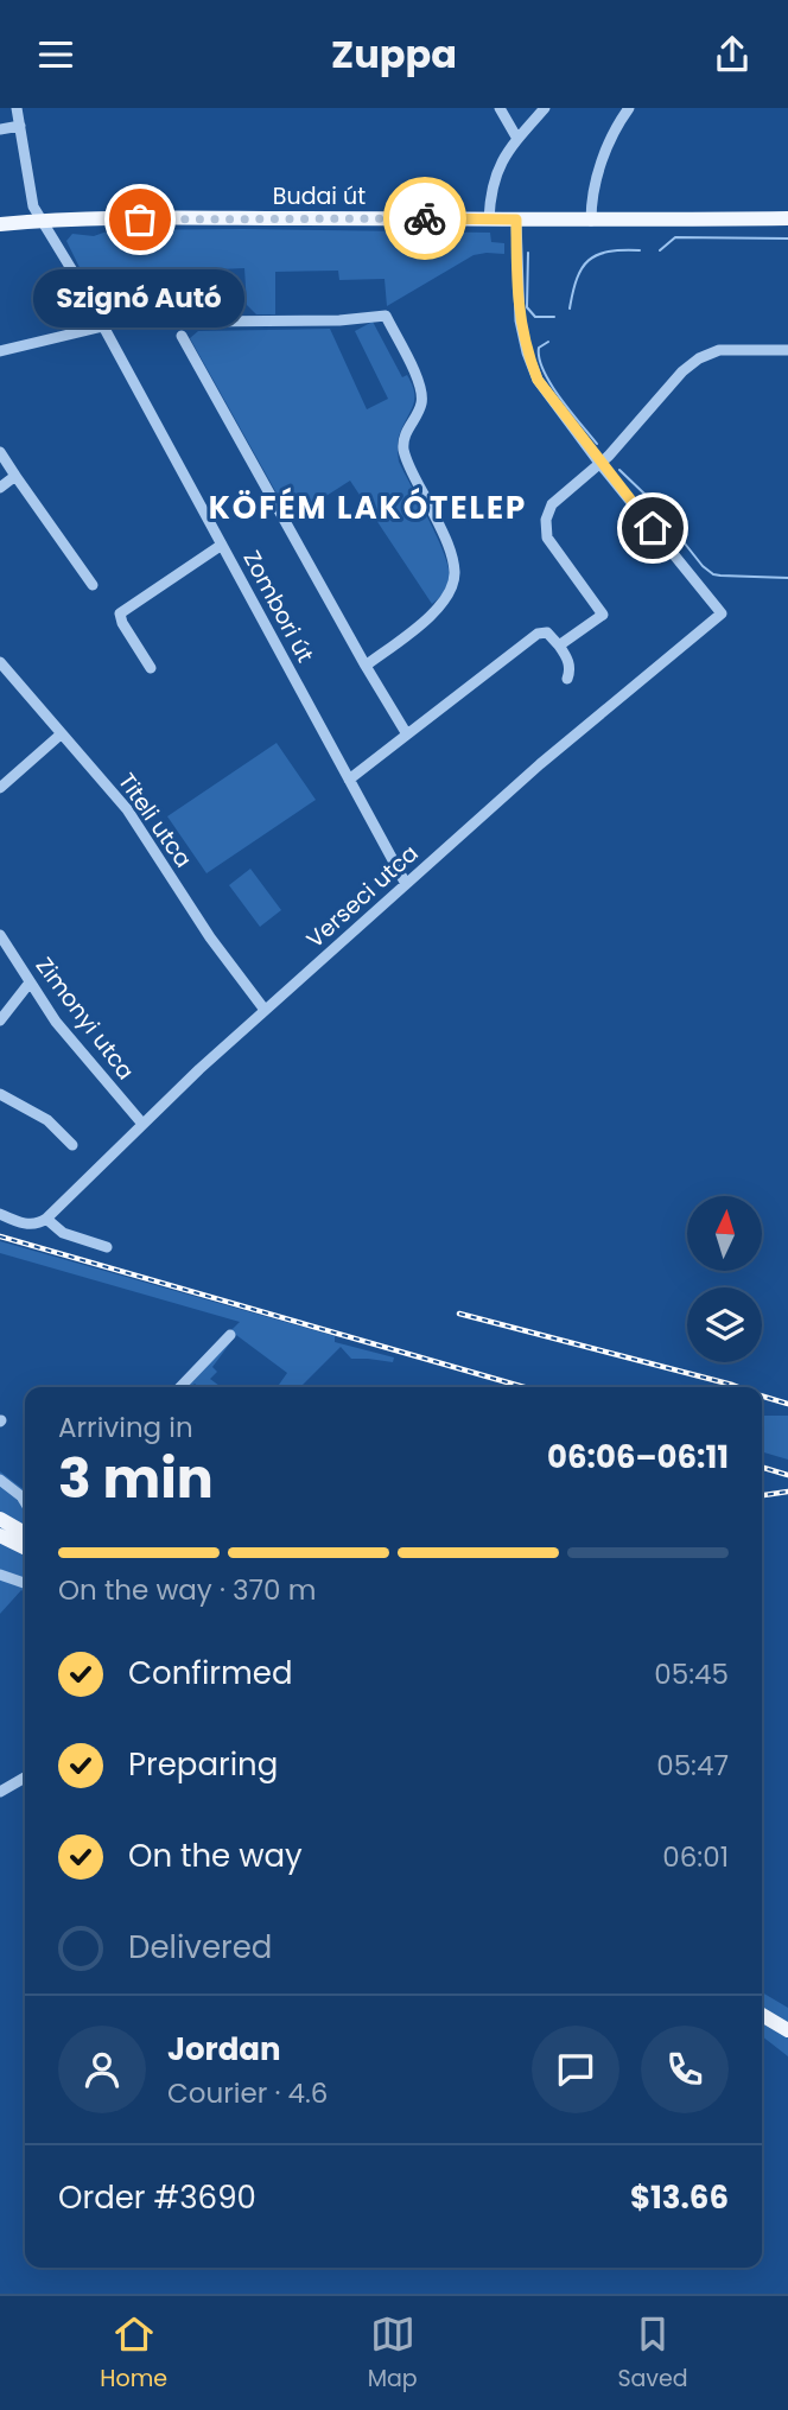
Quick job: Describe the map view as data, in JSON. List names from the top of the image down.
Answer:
{
  "streets": {
    "main road": ["Budai út"],
    "street": [
      "Zombori út",
      "Titeli utca",
      "Verseci utca",
      "Zimonyi utca"
    ]
  },
  "crossings": [
    ["Budai út", "Zombori út"],
    ["Zombori út", "Verseci utca"],
    ["Titeli utca", "Verseci utca"],
    ["Verseci utca", "Zimonyi utca"]
  ],
  "districts": ["KÖFÉM LAKÓTELEP"],
  "places": ["Szignó Autó"],
  "north": "top",
  "page": {
    "header": "Zuppa",
    "bubble": "Szignó Autó",
    "heading": ["3 min", "Arriving in", "06:06–06:11"],
    "panel": [
      "Jordan",
      "Courier · 4.6",
      "Order #3690",
      "$13.66"
    ],
    "bar": "On the way · 370 m",
    "list": [
      ["Confirmed", "05:45"],
      ["Preparing", "05:47"],
      ["On the way", "06:01"],
      "Delivered"
    ],
    "tabs": ["Home", "Map", "Saved"]
  }
}
